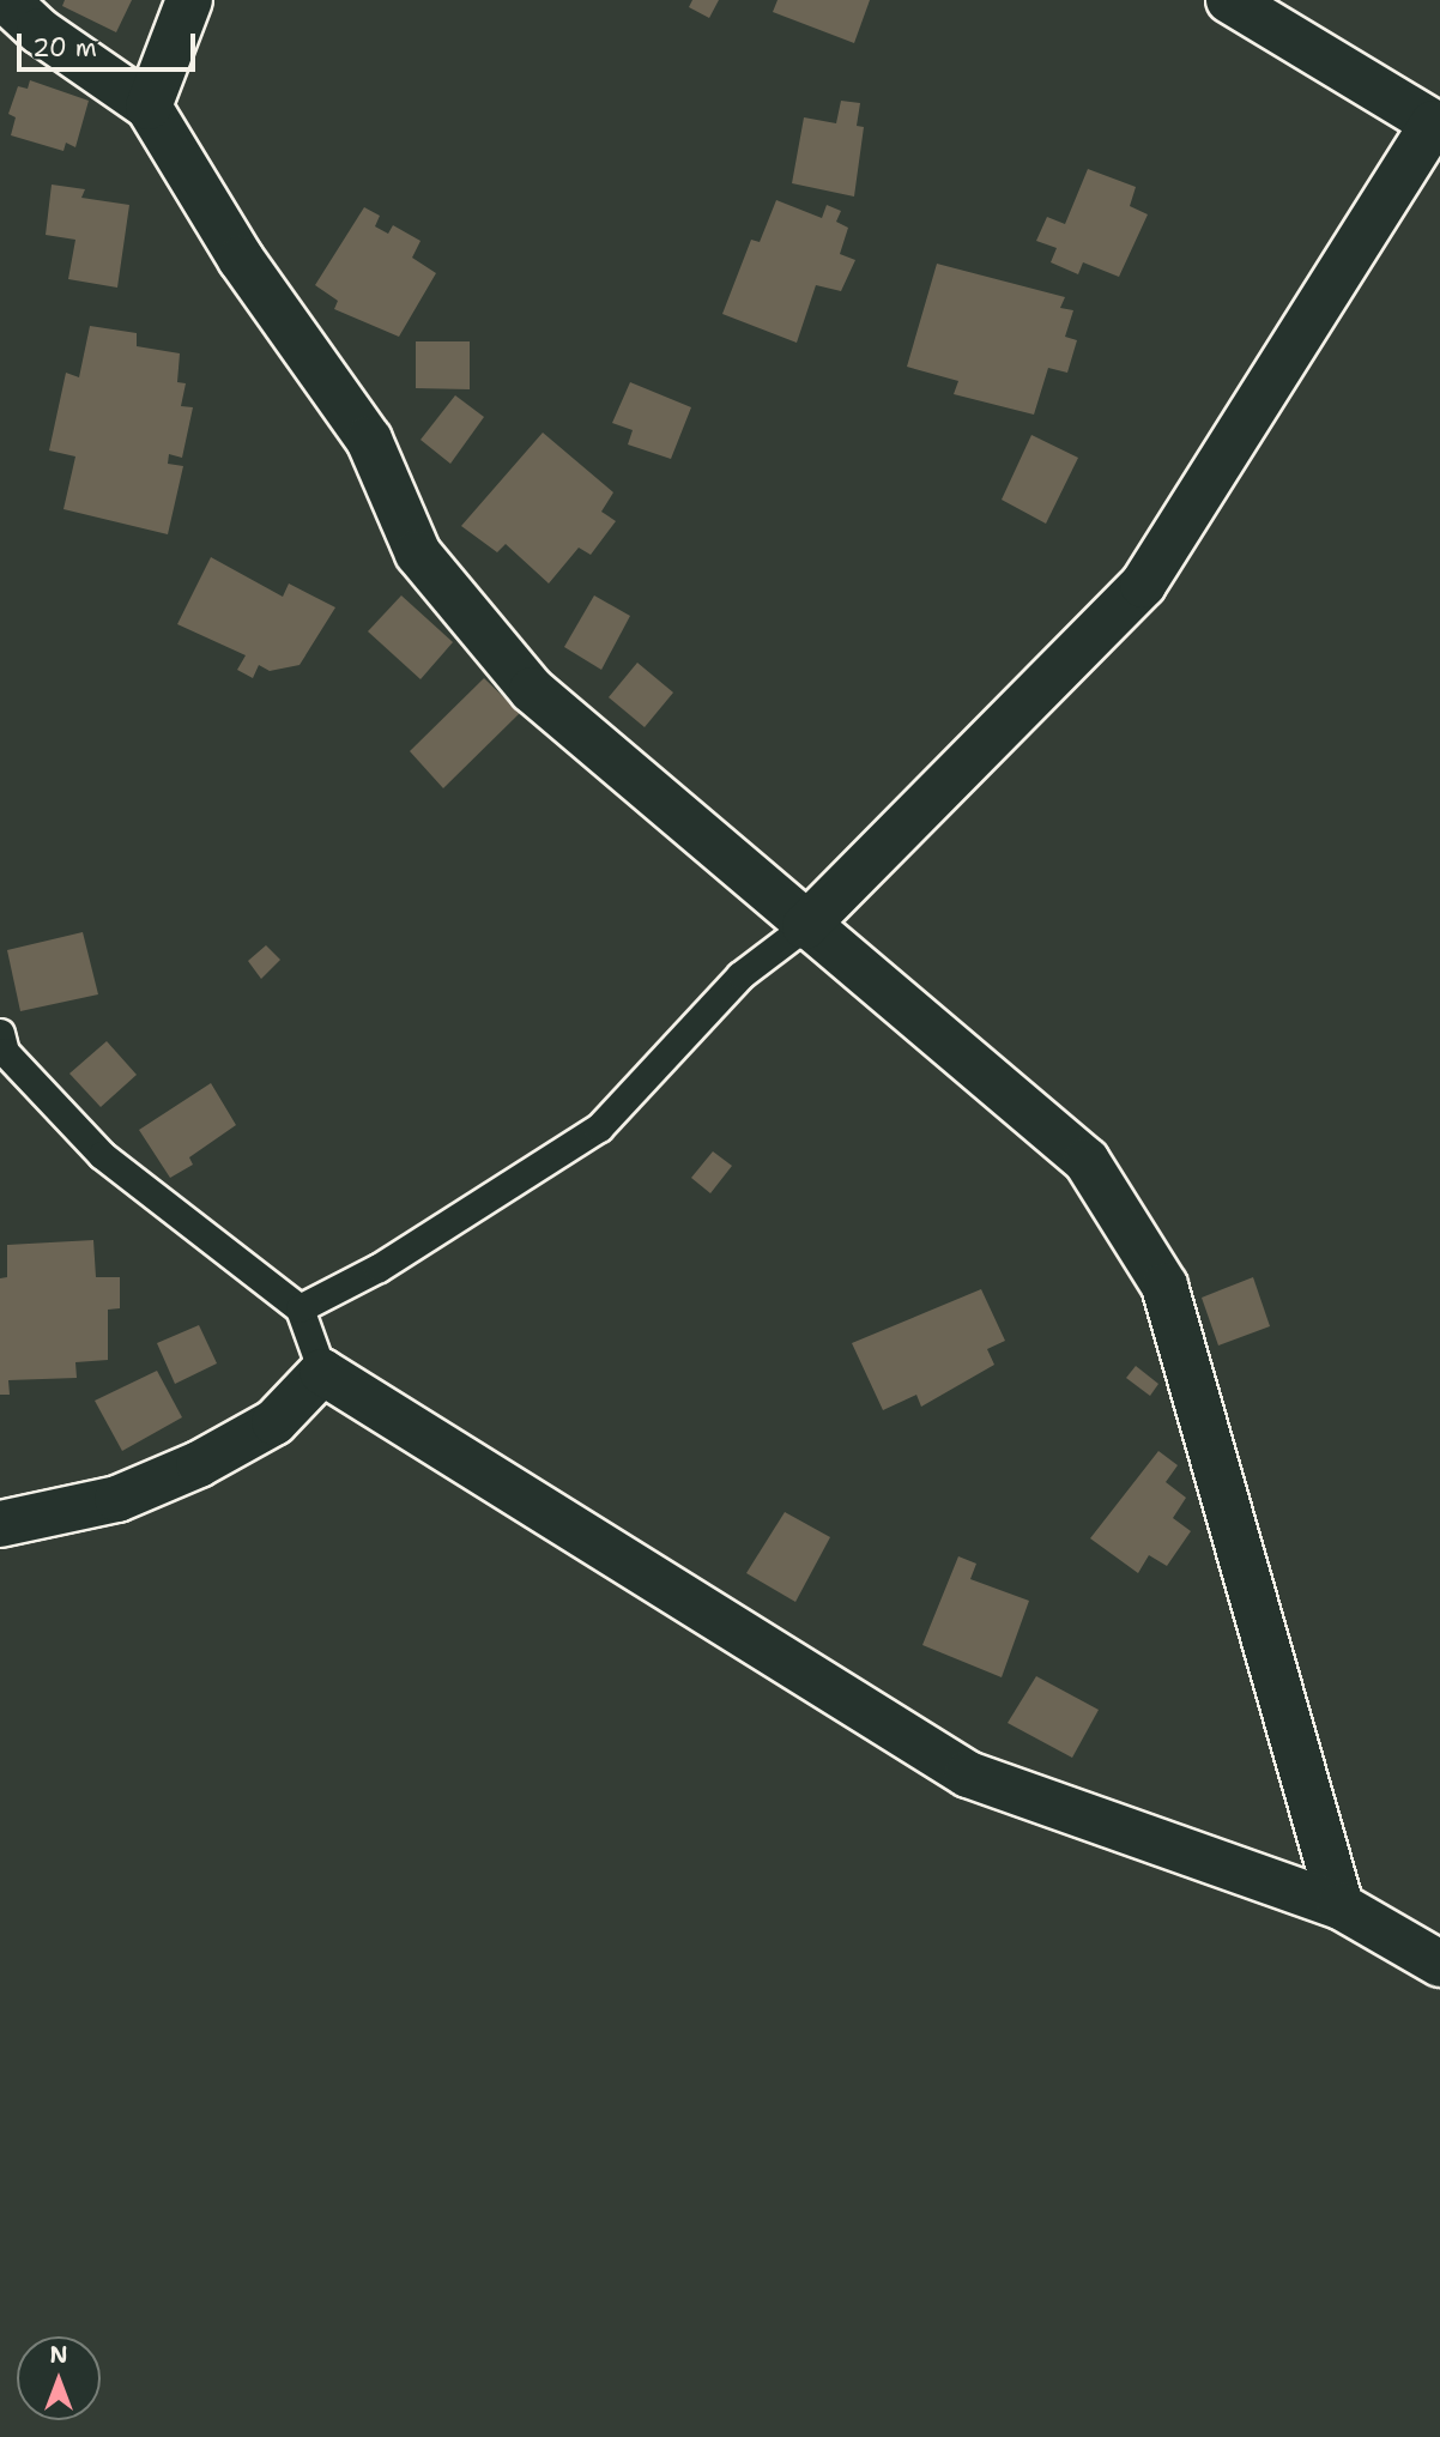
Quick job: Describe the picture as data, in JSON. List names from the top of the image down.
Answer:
{
  "scale_bar": "20 m",
  "north": "top"
}
